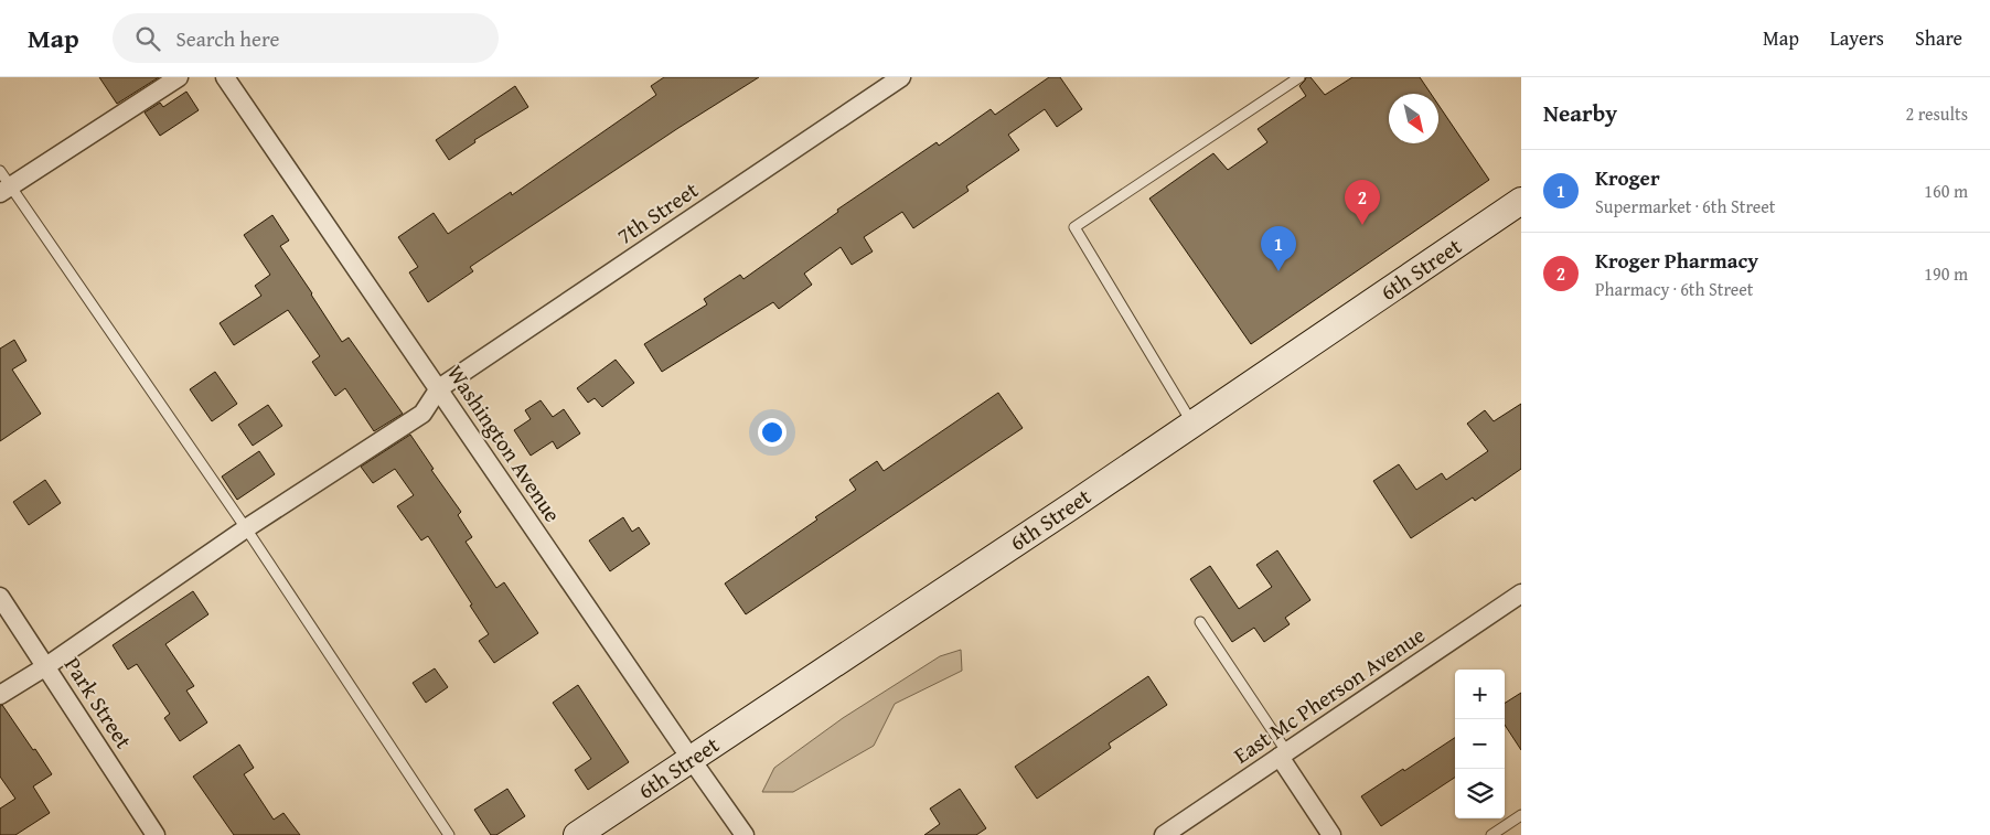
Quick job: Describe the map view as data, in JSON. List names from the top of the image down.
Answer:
{
  "streets": {
    "street": [
      "7th Street",
      "6th Street",
      "Washington Avenue",
      "East Mc Pherson Avenue",
      "Park Street"
    ]
  },
  "crossings": [
    ["7th Street", "Washington Avenue"],
    ["6th Street", "Washington Avenue"]
  ],
  "north": "bottom right",
  "page": {
    "header": "Map",
    "search": "Search here",
    "nav": ["Map", "Layers", "Share"],
    "heading": ["Nearby", "2 results"],
    "list": [
      {
        "mark": "1",
        "name": "Kroger",
        "note": "Supermarket · 6th Street",
        "value": "160 m"
      },
      {
        "mark": "2",
        "name": "Kroger Pharmacy",
        "note": "Pharmacy · 6th Street",
        "value": "190 m"
      }
    ],
    "pins": ["2", "1"],
    "map_buttons": ["+", "−"]
  }
}
